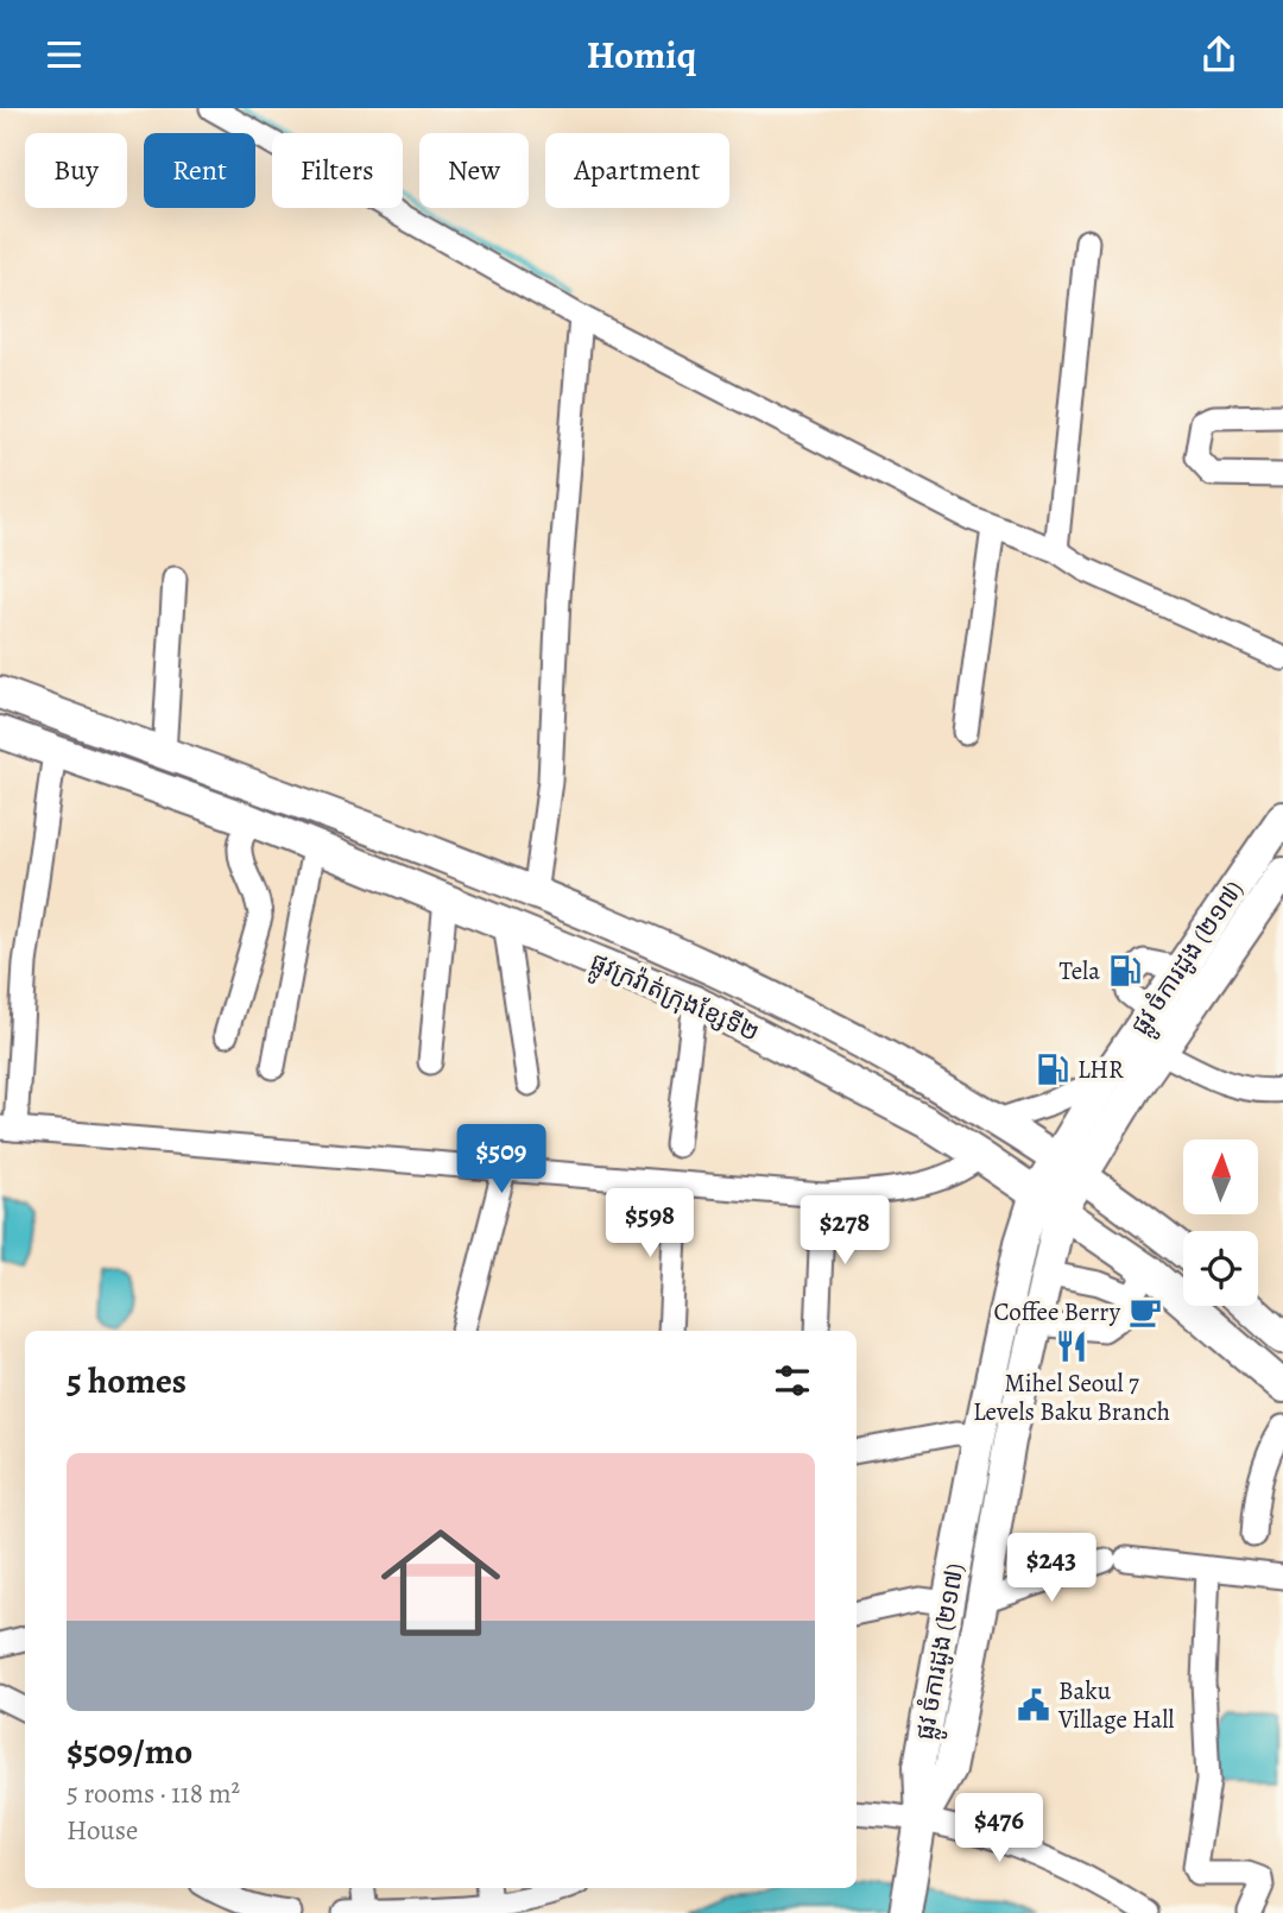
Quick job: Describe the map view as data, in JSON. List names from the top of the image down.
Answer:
{
  "streets": {
    "main road": ["ផ្លូវ ចំការដូង (២១៧)", "ផ្លូវក្រវ៉ាត់ក្រុងខ្សែទី២"]
  },
  "crossings": [
    ["ផ្លូវ ចំការដូង (២១៧)", "ផ្លូវក្រវ៉ាត់ក្រុងខ្សែទី២"]
  ],
  "places": {
    "fuel station": ["Tela", "LHR"],
    "cafe": ["Coffee Berry"],
    "restaurant": ["Mihel Seoul 7 Levels Baku Branch"],
    "public building": ["Baku Village Hall"]
  },
  "north": "top",
  "page": {
    "header": "Homiq",
    "chip": [
      "Buy",
      "Rent",
      "Filters",
      "New",
      "Apartment"
    ],
    "price": [
      "$509",
      "$598",
      "$278",
      "$243",
      "$476"
    ],
    "heading": "5 homes",
    "list": [
      {
        "name": "$509/mo",
        "note": "5 rooms · 118 m² · House"
      }
    ]
  }
}
